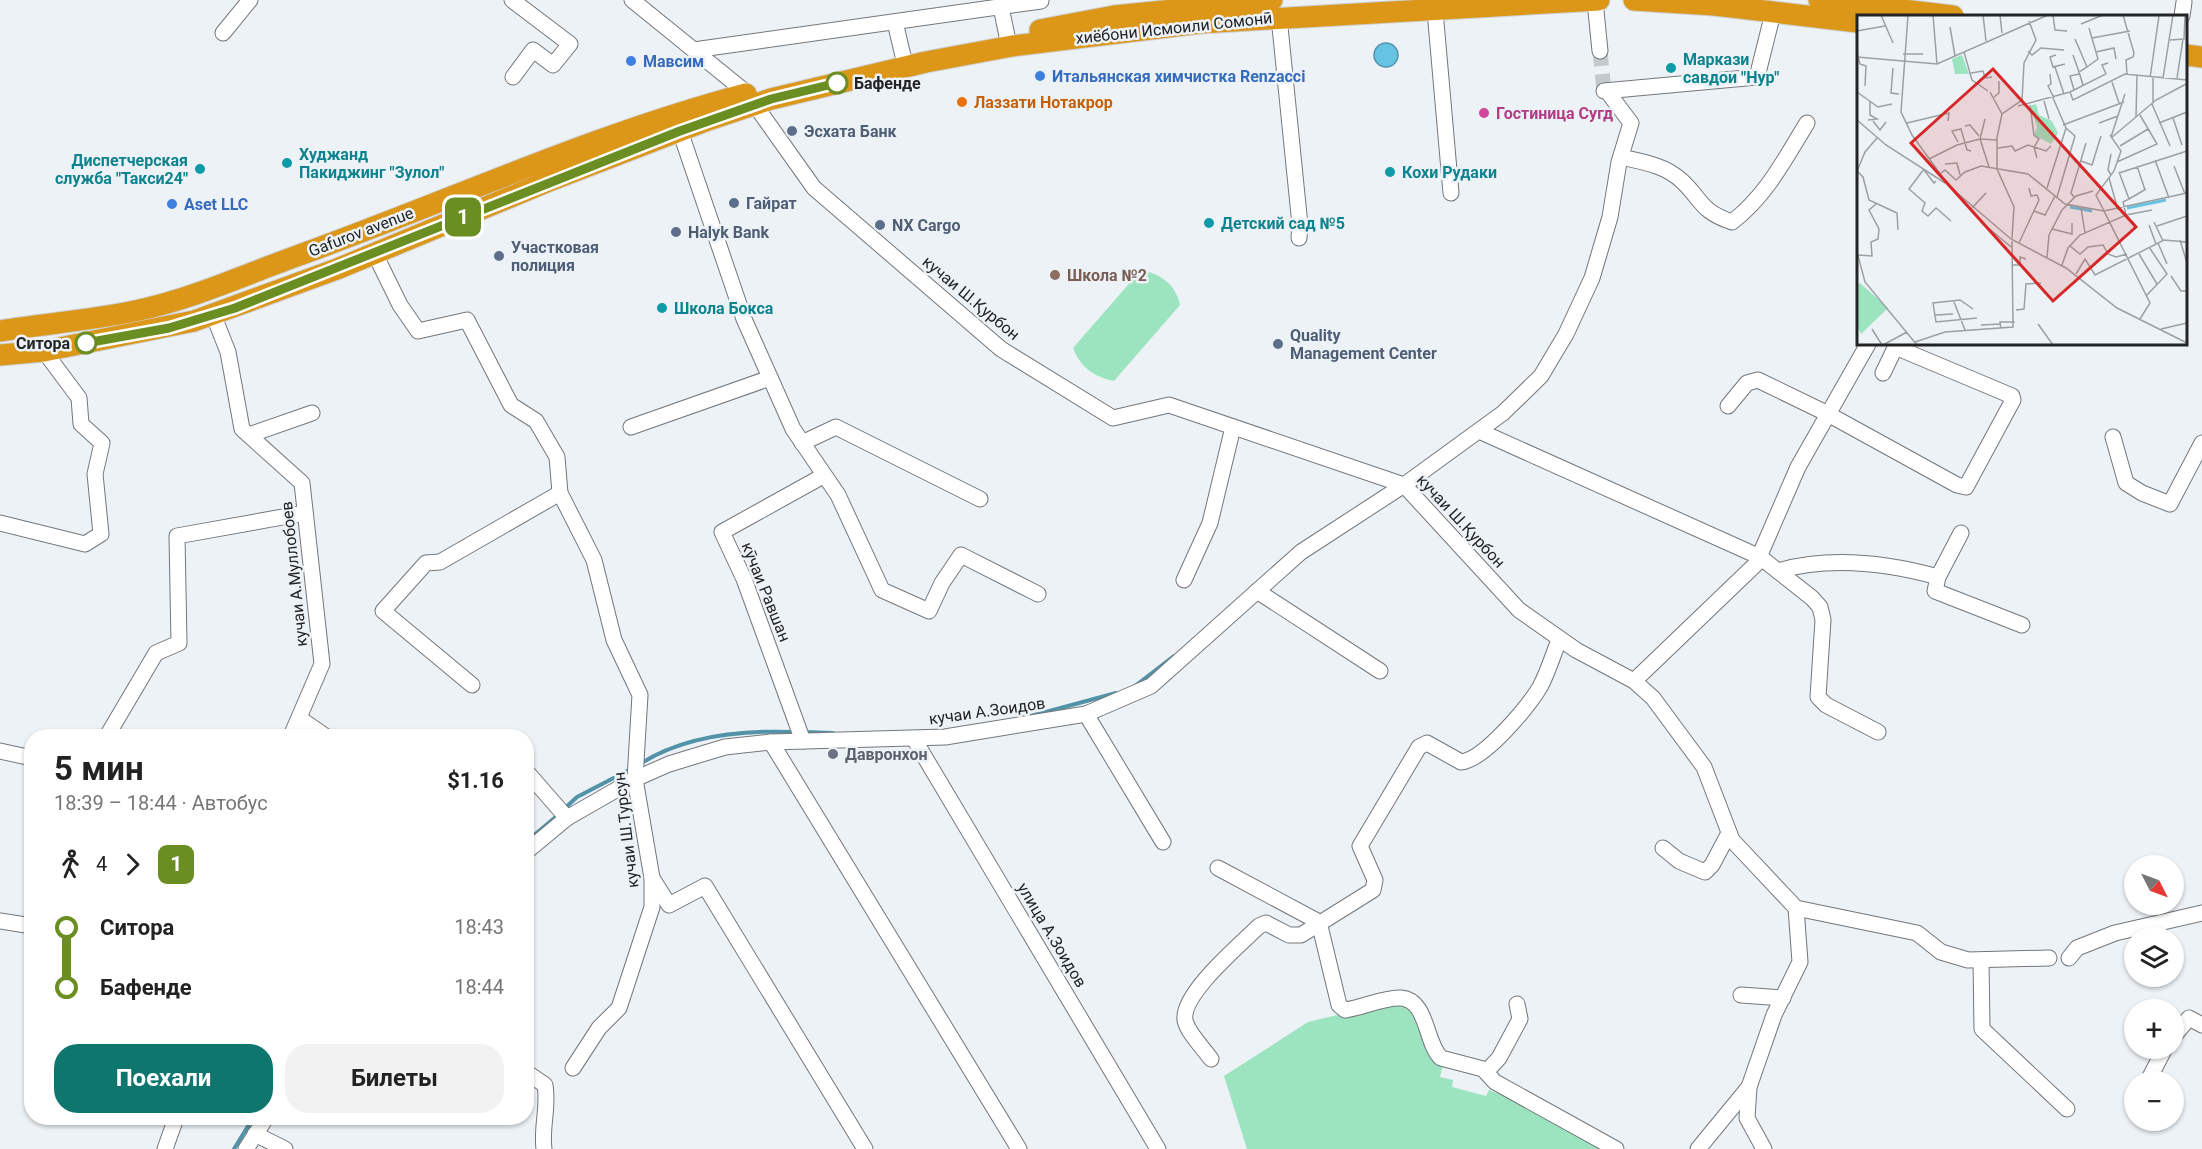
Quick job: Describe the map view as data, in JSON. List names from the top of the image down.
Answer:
{
  "streets": {
    "highway": ["хиёбони Исмоили Сомонӣ", "Gafurov avenue"],
    "street": [
      "кучаи Ш.Қурбон",
      "кучаи А.Муллобоев",
      "кӯчаи Равшан",
      "кучаи А.Зоидов",
      "кучаи Ш.Турсун",
      "улица А.Зоидов"
    ]
  },
  "crossings": [
    ["хиёбони Исмоили Сомонӣ", "Gafurov avenue"],
    ["хиёбони Исмоили Сомонӣ", "кучаи Ш.Қурбон"],
    ["Gafurov avenue", "кучаи Ш.Қурбон"],
    ["кучаи Ш.Қурбон", "кучаи А.Зоидов"],
    ["кӯчаи Равшан", "кучаи А.Зоидов"],
    ["кучаи А.Зоидов", "кучаи Ш.Турсун"],
    ["кучаи А.Зоидов", "улица А.Зоидов"]
  ],
  "places": [
    "Мавсим",
    "Маркази савдои \"Нур\"",
    "Итальянская химчистка Renzacci",
    "Бафенде",
    "Лаззати Нотакрор",
    "Гостиница Сугд",
    "Эсxата Банк",
    "Худжанд Пакиджинг \"Зулол\"",
    "Диспетчерская служба \"Такси24\"",
    "Кохи Рудаки",
    "Гайрат",
    "Aset LLC",
    "Детский сад №5",
    "NX Cargo",
    "Halyk Bank",
    "Участковая полиция",
    "Школа №2",
    "Школа Бокса",
    "Ситора",
    "Quality Management Center",
    "Давронхон"
  ],
  "lines": ["bus line 1"],
  "north": "bottom right",
  "page": {
    "on_map": "1",
    "heading": ["5 мин", "18:39 – 18:44 · Автобус", "$1.16"],
    "legs": ["4", "1"],
    "map_buttons": ["+", "−"],
    "list": [
      {
        "name": "Ситора",
        "value": "18:43"
      },
      {
        "name": "Бафенде",
        "value": "18:44"
      }
    ],
    "buttons": ["Поехали", "Билеты"]
  }
}
